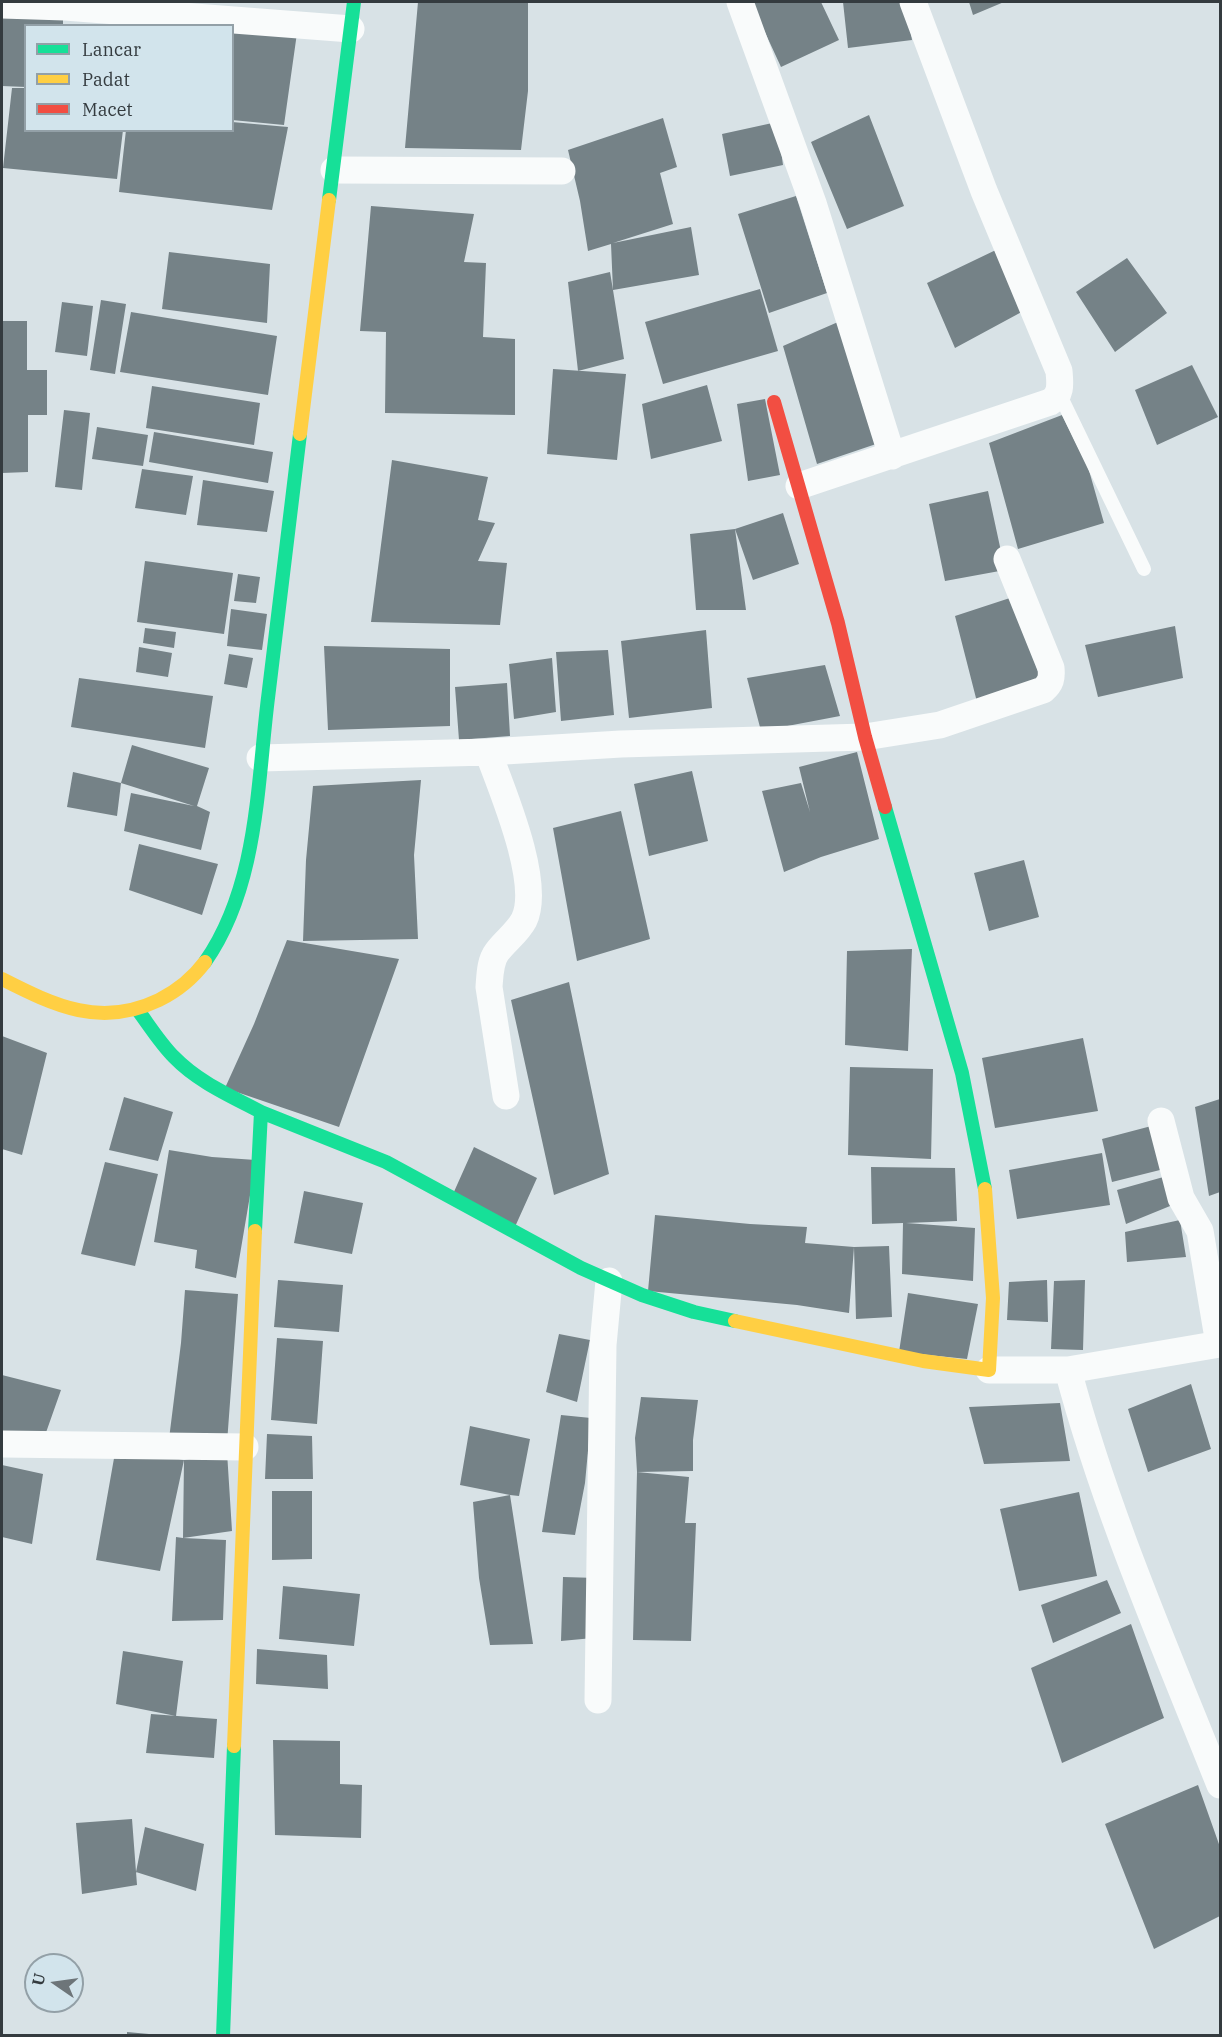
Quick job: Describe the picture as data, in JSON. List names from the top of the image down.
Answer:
{
  "legend": ["Lancar", "Padat", "Macet"],
  "north": "left"
}
